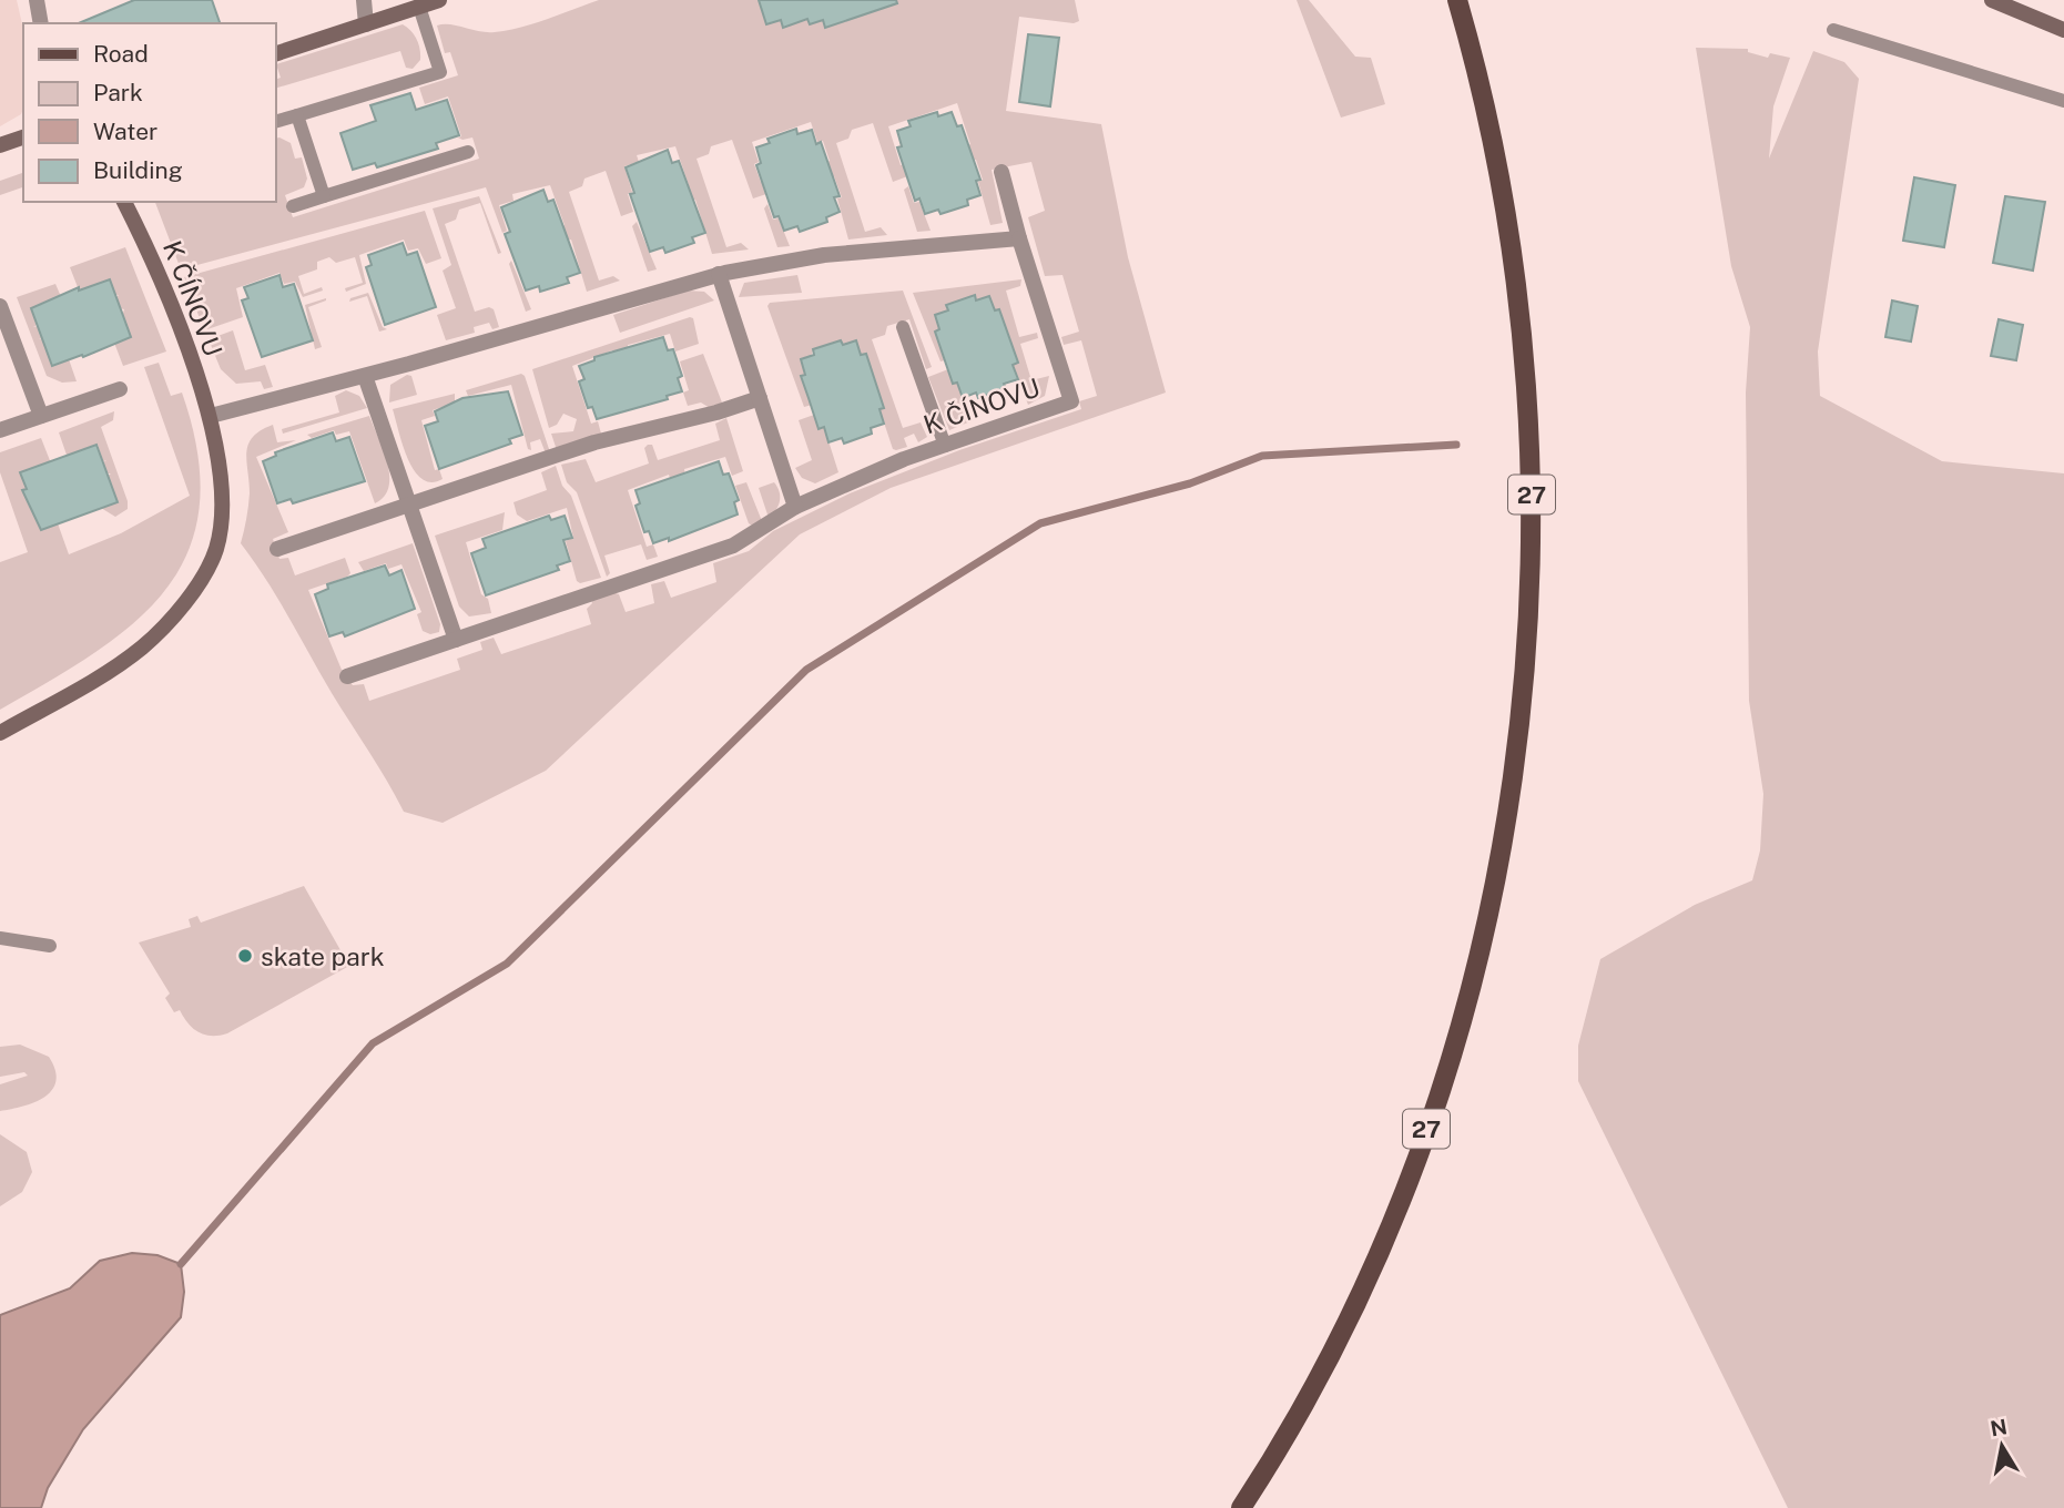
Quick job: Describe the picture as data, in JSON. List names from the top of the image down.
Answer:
{
  "streets": {
    "main road": ["27"],
    "street": ["K ČÍNOVU"]
  },
  "places": ["skate park"],
  "legend": [
    "Road",
    "Park",
    "Water",
    "Building"
  ],
  "north": "top"
}
